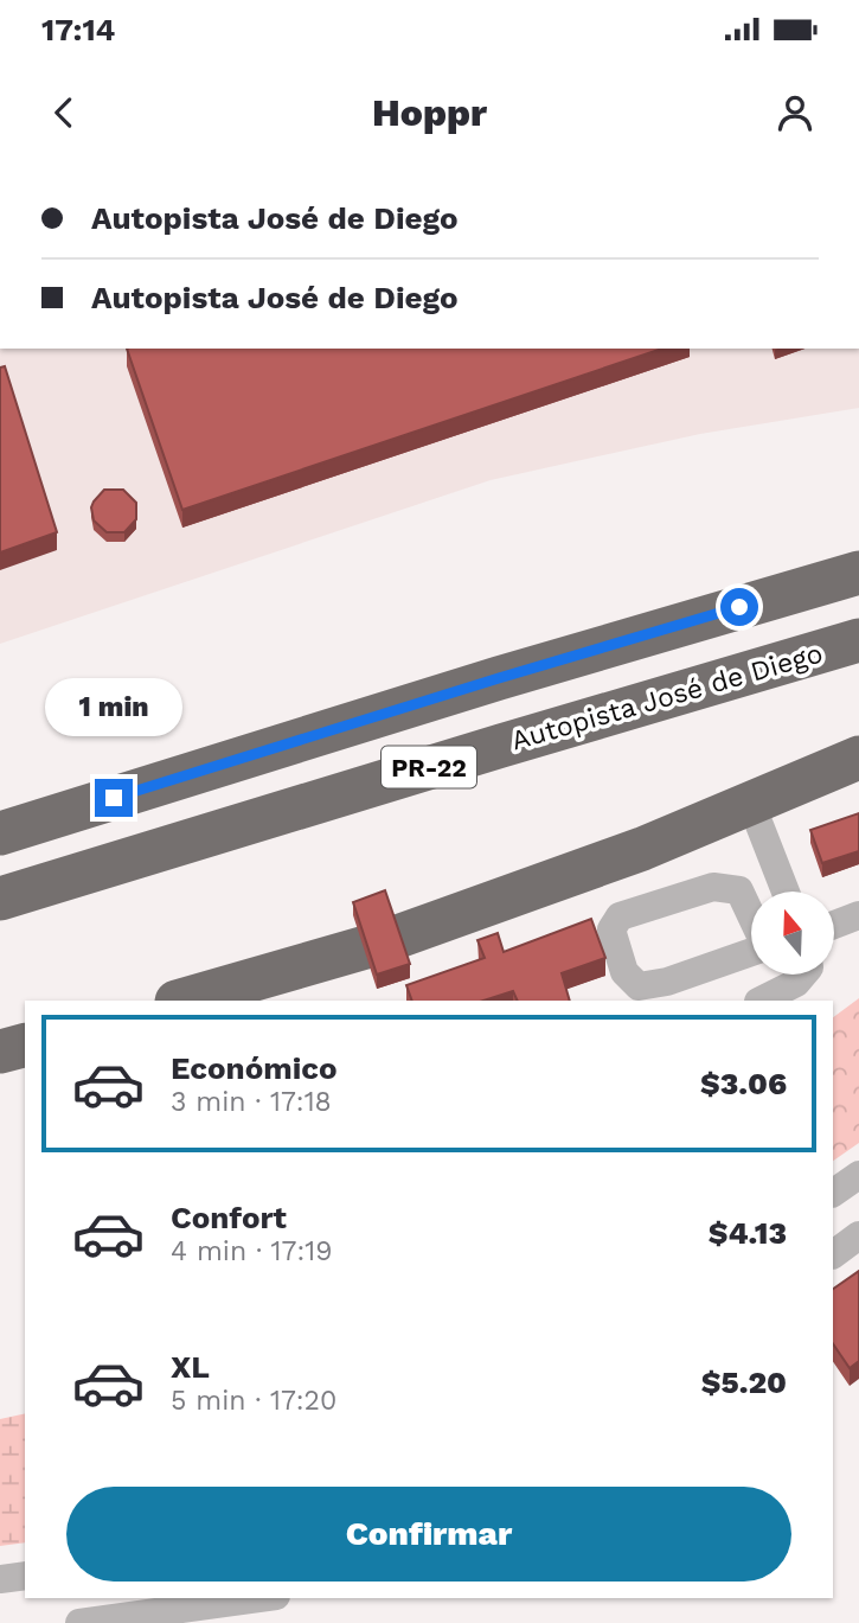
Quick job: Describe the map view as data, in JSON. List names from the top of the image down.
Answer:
{
  "streets": {
    "highway": ["Autopista José de Diego", "PR-22"]
  },
  "north": "top",
  "page": {
    "status": "17:14",
    "header": "Hoppr",
    "banner": ["Autopista José de Diego", "Autopista José de Diego"],
    "bubble": "1 min",
    "list": [
      {
        "name": "Económico",
        "note": "3 min · 17:18",
        "value": "$3.06"
      },
      {
        "name": "Confort",
        "note": "4 min · 17:19",
        "value": "$4.13"
      },
      {
        "name": "XL",
        "note": "5 min · 17:20",
        "value": "$5.20"
      }
    ],
    "buttons": "Confirmar"
  }
}
